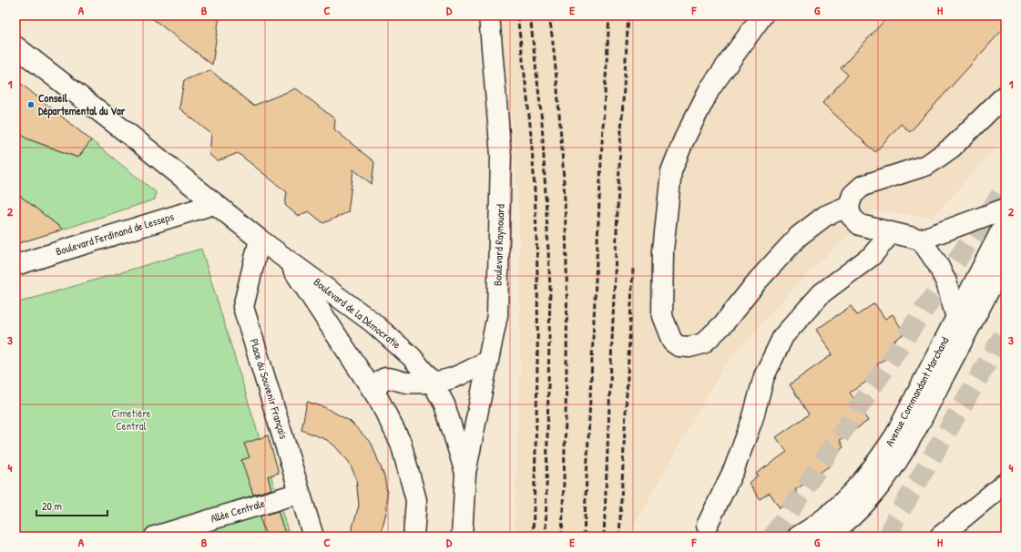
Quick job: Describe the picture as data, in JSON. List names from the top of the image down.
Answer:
{
  "streets": {
    "main road": [
      "Boulevard Ferdinand de Lesseps",
      "Boulevard Raynouard",
      "Boulevard de la Démocratie",
      "Place du Souvenir Français",
      "Avenue Commandant Marchand",
      "Allée Centrale"
    ]
  },
  "crossings": [
    ["Boulevard Ferdinand de Lesseps", "Boulevard de la Démocratie"],
    ["Boulevard Raynouard", "Boulevard de la Démocratie"],
    ["Boulevard de la Démocratie", "Place du Souvenir Français"],
    ["Place du Souvenir Français", "Allée Centrale"]
  ],
  "parks": ["Cimetière Central"],
  "places": ["Conseil Départemental du Var"],
  "scale_bar": "20 m",
  "grid": {
    "columns": [
      "A",
      "B",
      "C",
      "D",
      "E",
      "F",
      "G",
      "H"
    ],
    "rows": [
      "1",
      "2",
      "3",
      "4"
    ]
  }
}
